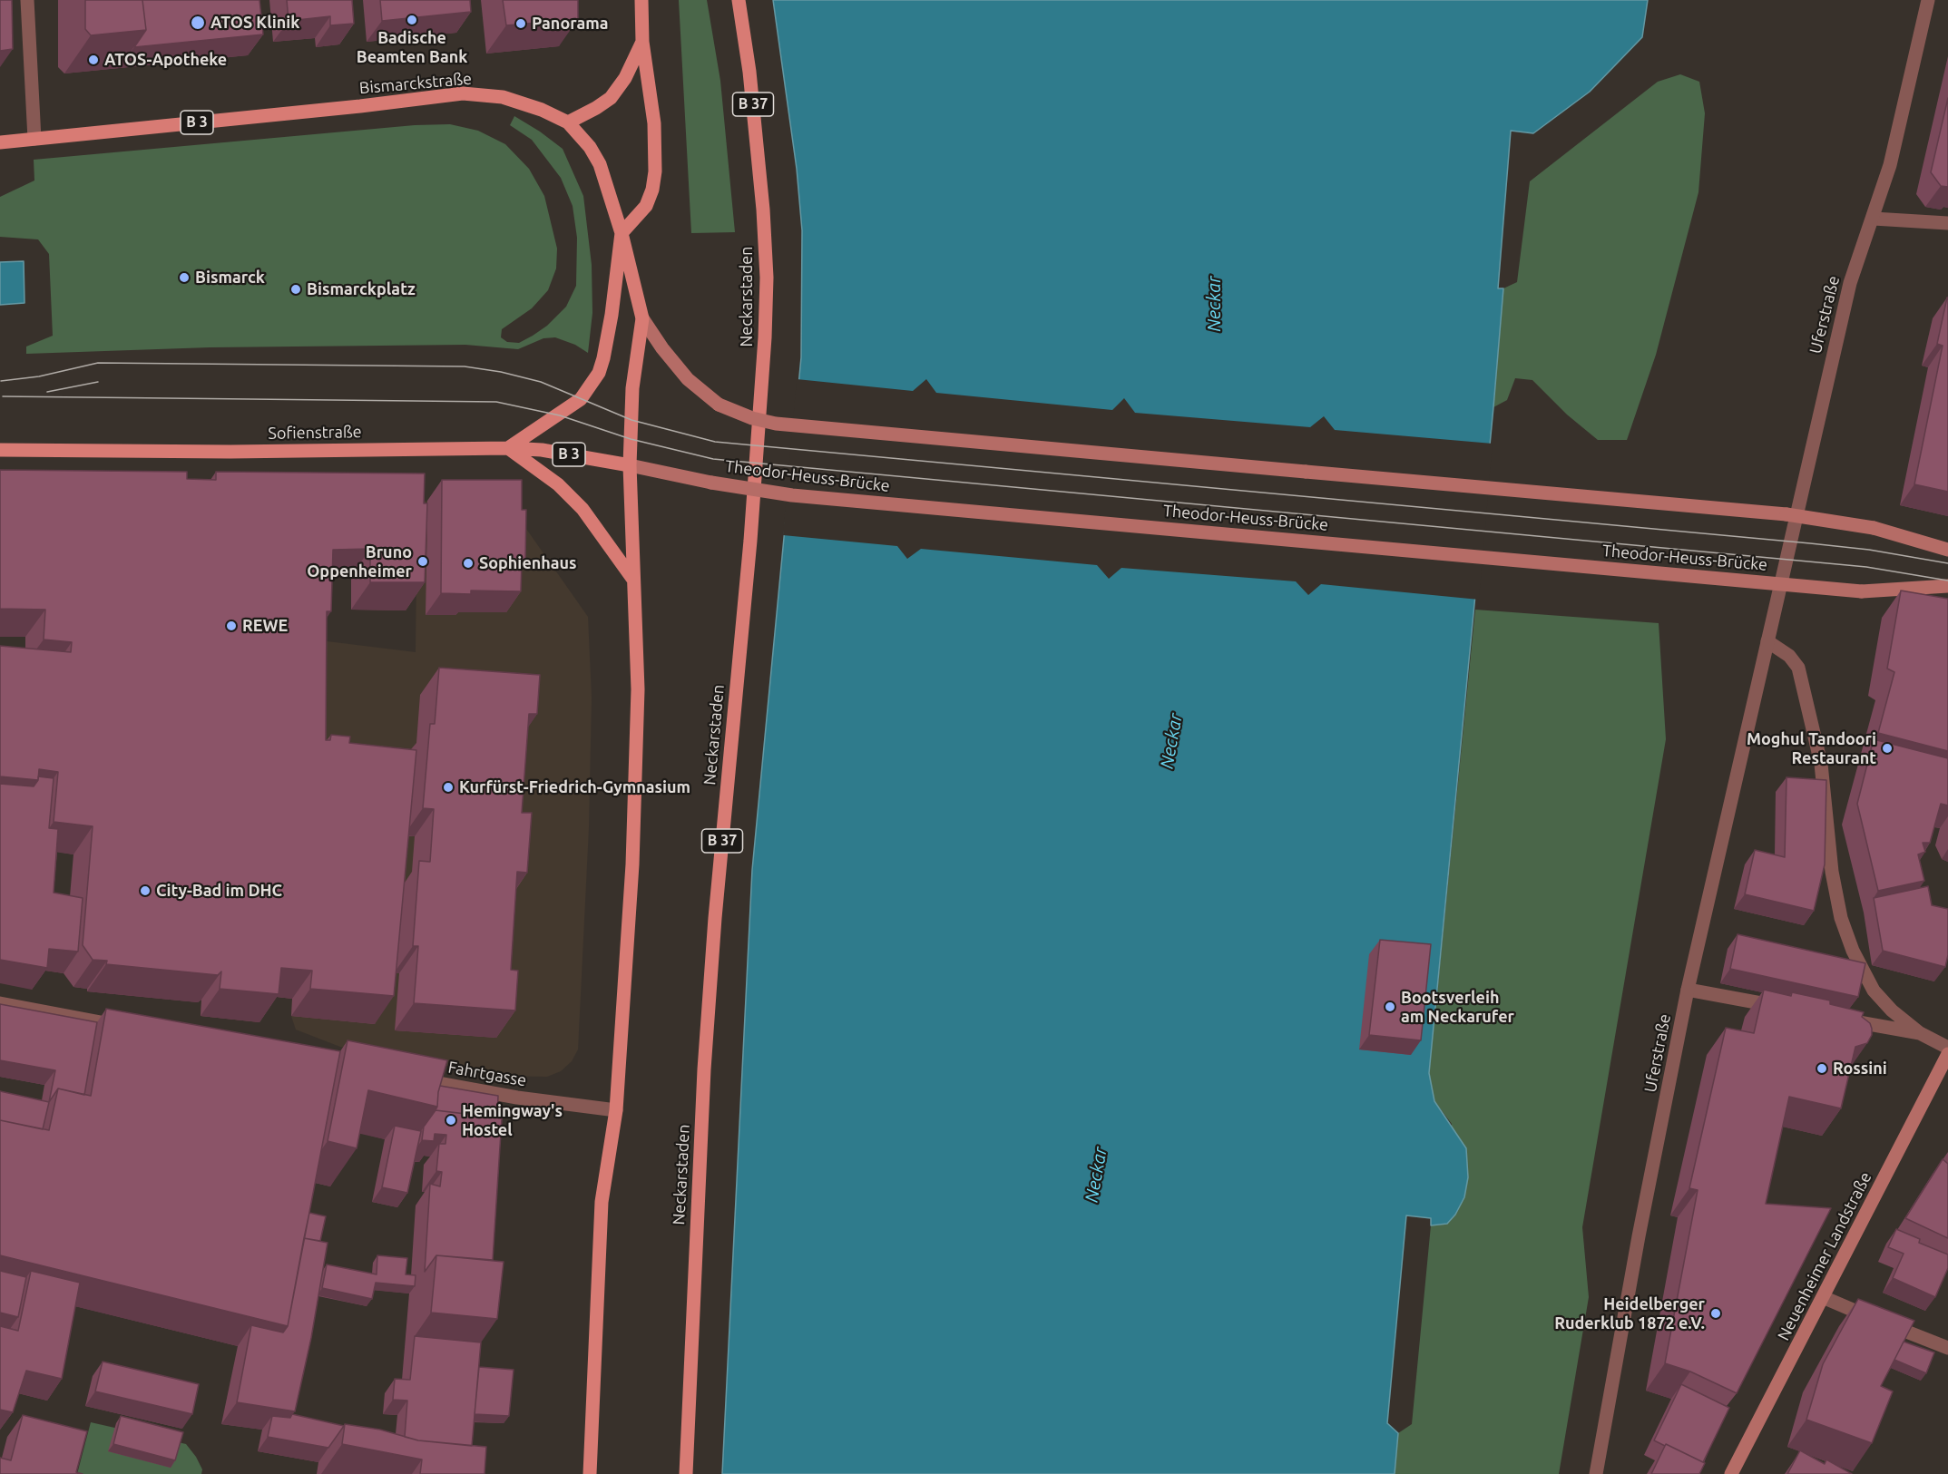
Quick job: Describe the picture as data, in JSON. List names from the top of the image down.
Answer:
{
  "streets": {
    "main road": [
      "Bismarckstraße",
      "B 37",
      "B 3",
      "Neckarstaden",
      "Sofienstraße",
      "Theodor-Heuss-Brücke",
      "Neuenheimer Landstraße"
    ],
    "street": ["Uferstraße", "Fahrtgasse"]
  },
  "crossings": [
    ["Bismarckstraße", "B 3"],
    ["B 3", "Sofienstraße"],
    ["B 3", "Theodor-Heuss-Brücke"],
    ["Sofienstraße", "Theodor-Heuss-Brücke"]
  ],
  "water": ["Neckar"],
  "places": [
    "Badische Beamten Bank",
    "ATOS Klinik",
    "Panorama",
    "ATOS-Apotheke",
    "Bismarck",
    "Bismarckplatz",
    "Bruno Oppenheimer",
    "Sophienhaus",
    "REWE",
    "Moghul Tandoori Restaurant",
    "Kurfürst-Friedrich-Gymnasium",
    "City-Bad im DHC",
    "Bootsverleih am Neckarufer",
    "Rossini",
    "Hemingway's Hostel",
    "Heidelberger Ruderklub 1872 e.V."
  ]
}
